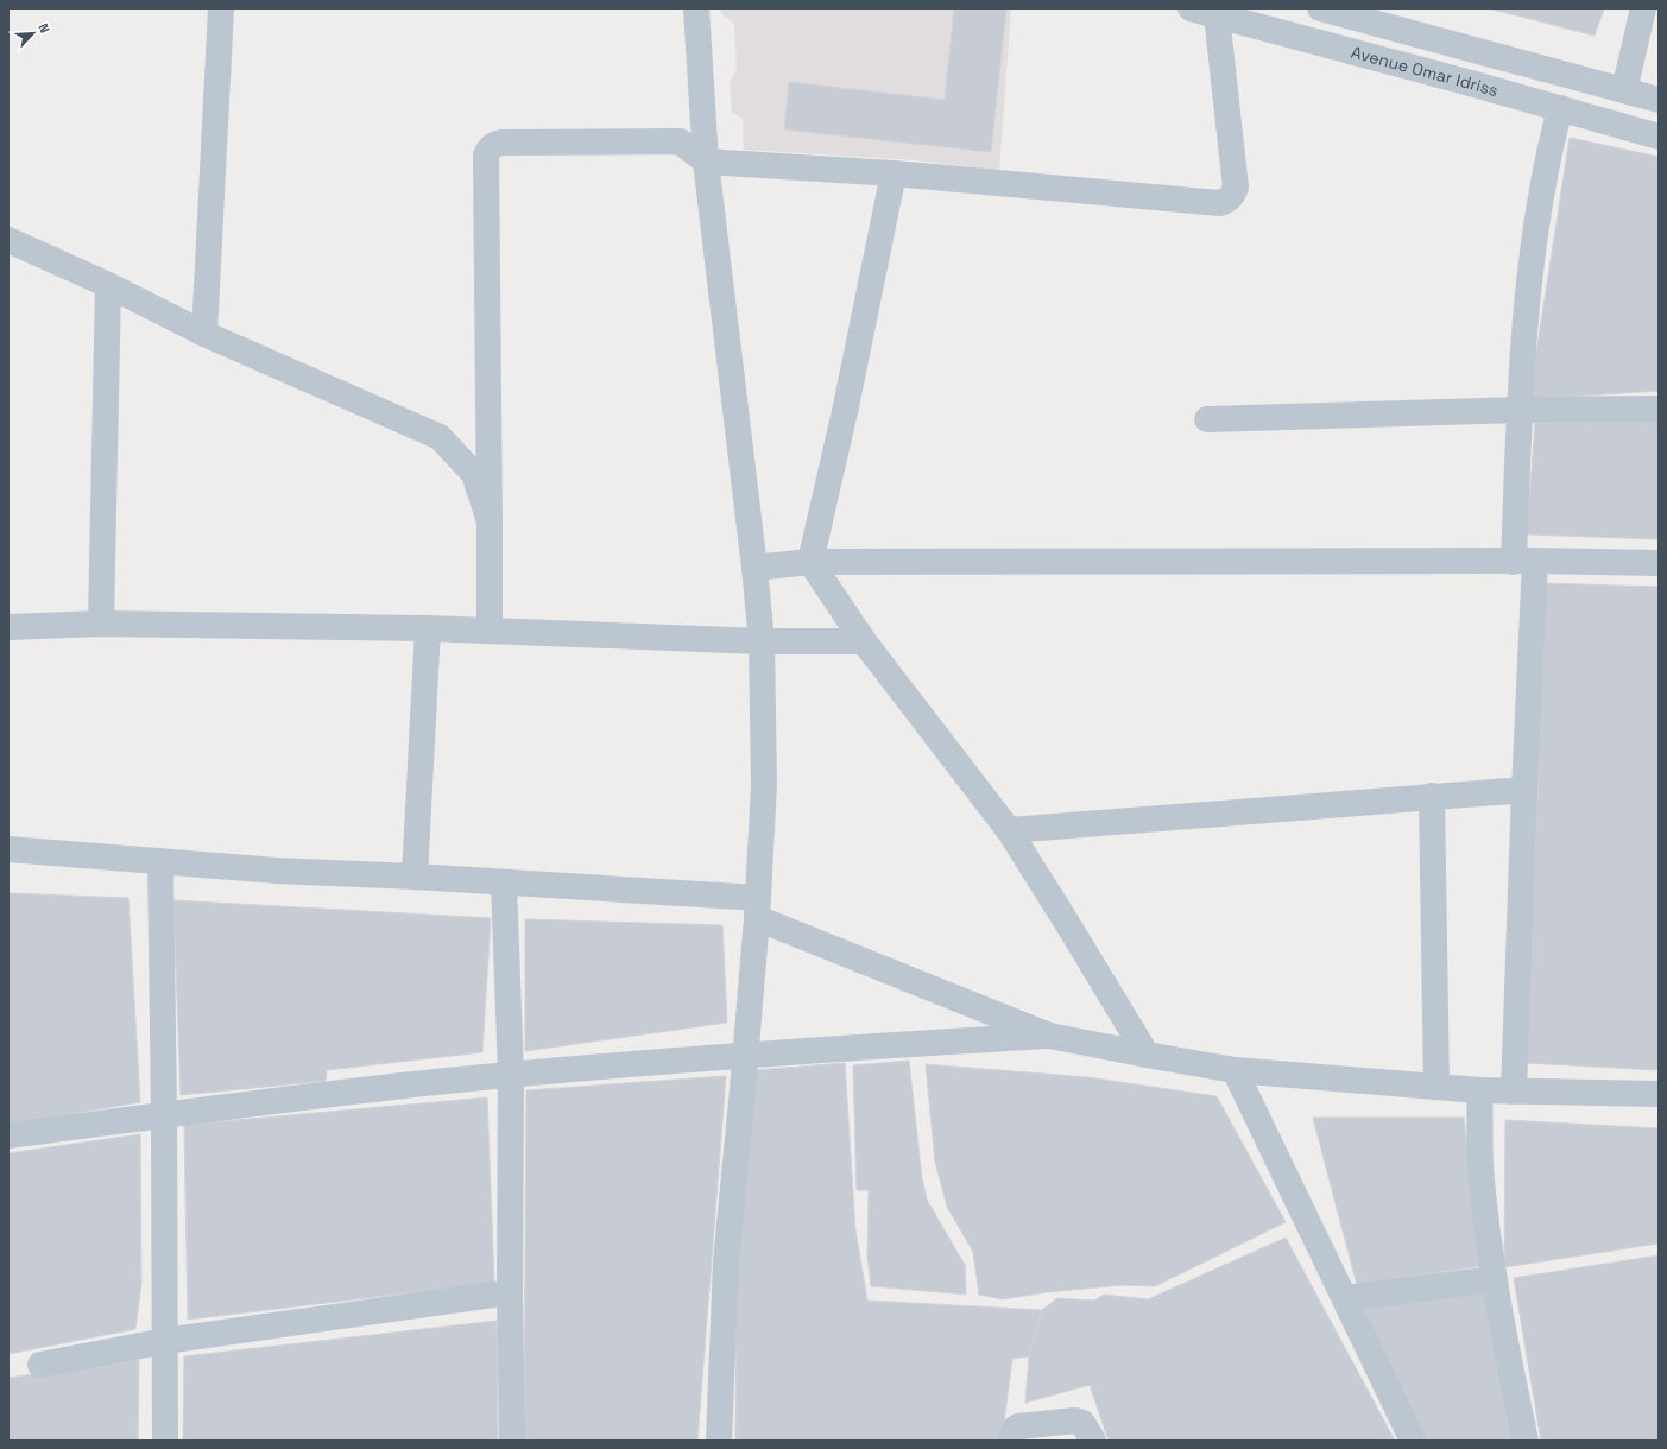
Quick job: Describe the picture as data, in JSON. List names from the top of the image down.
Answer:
{
  "streets": {
    "street": ["Avenue Omar Idriss"]
  },
  "north": "top right"
}
